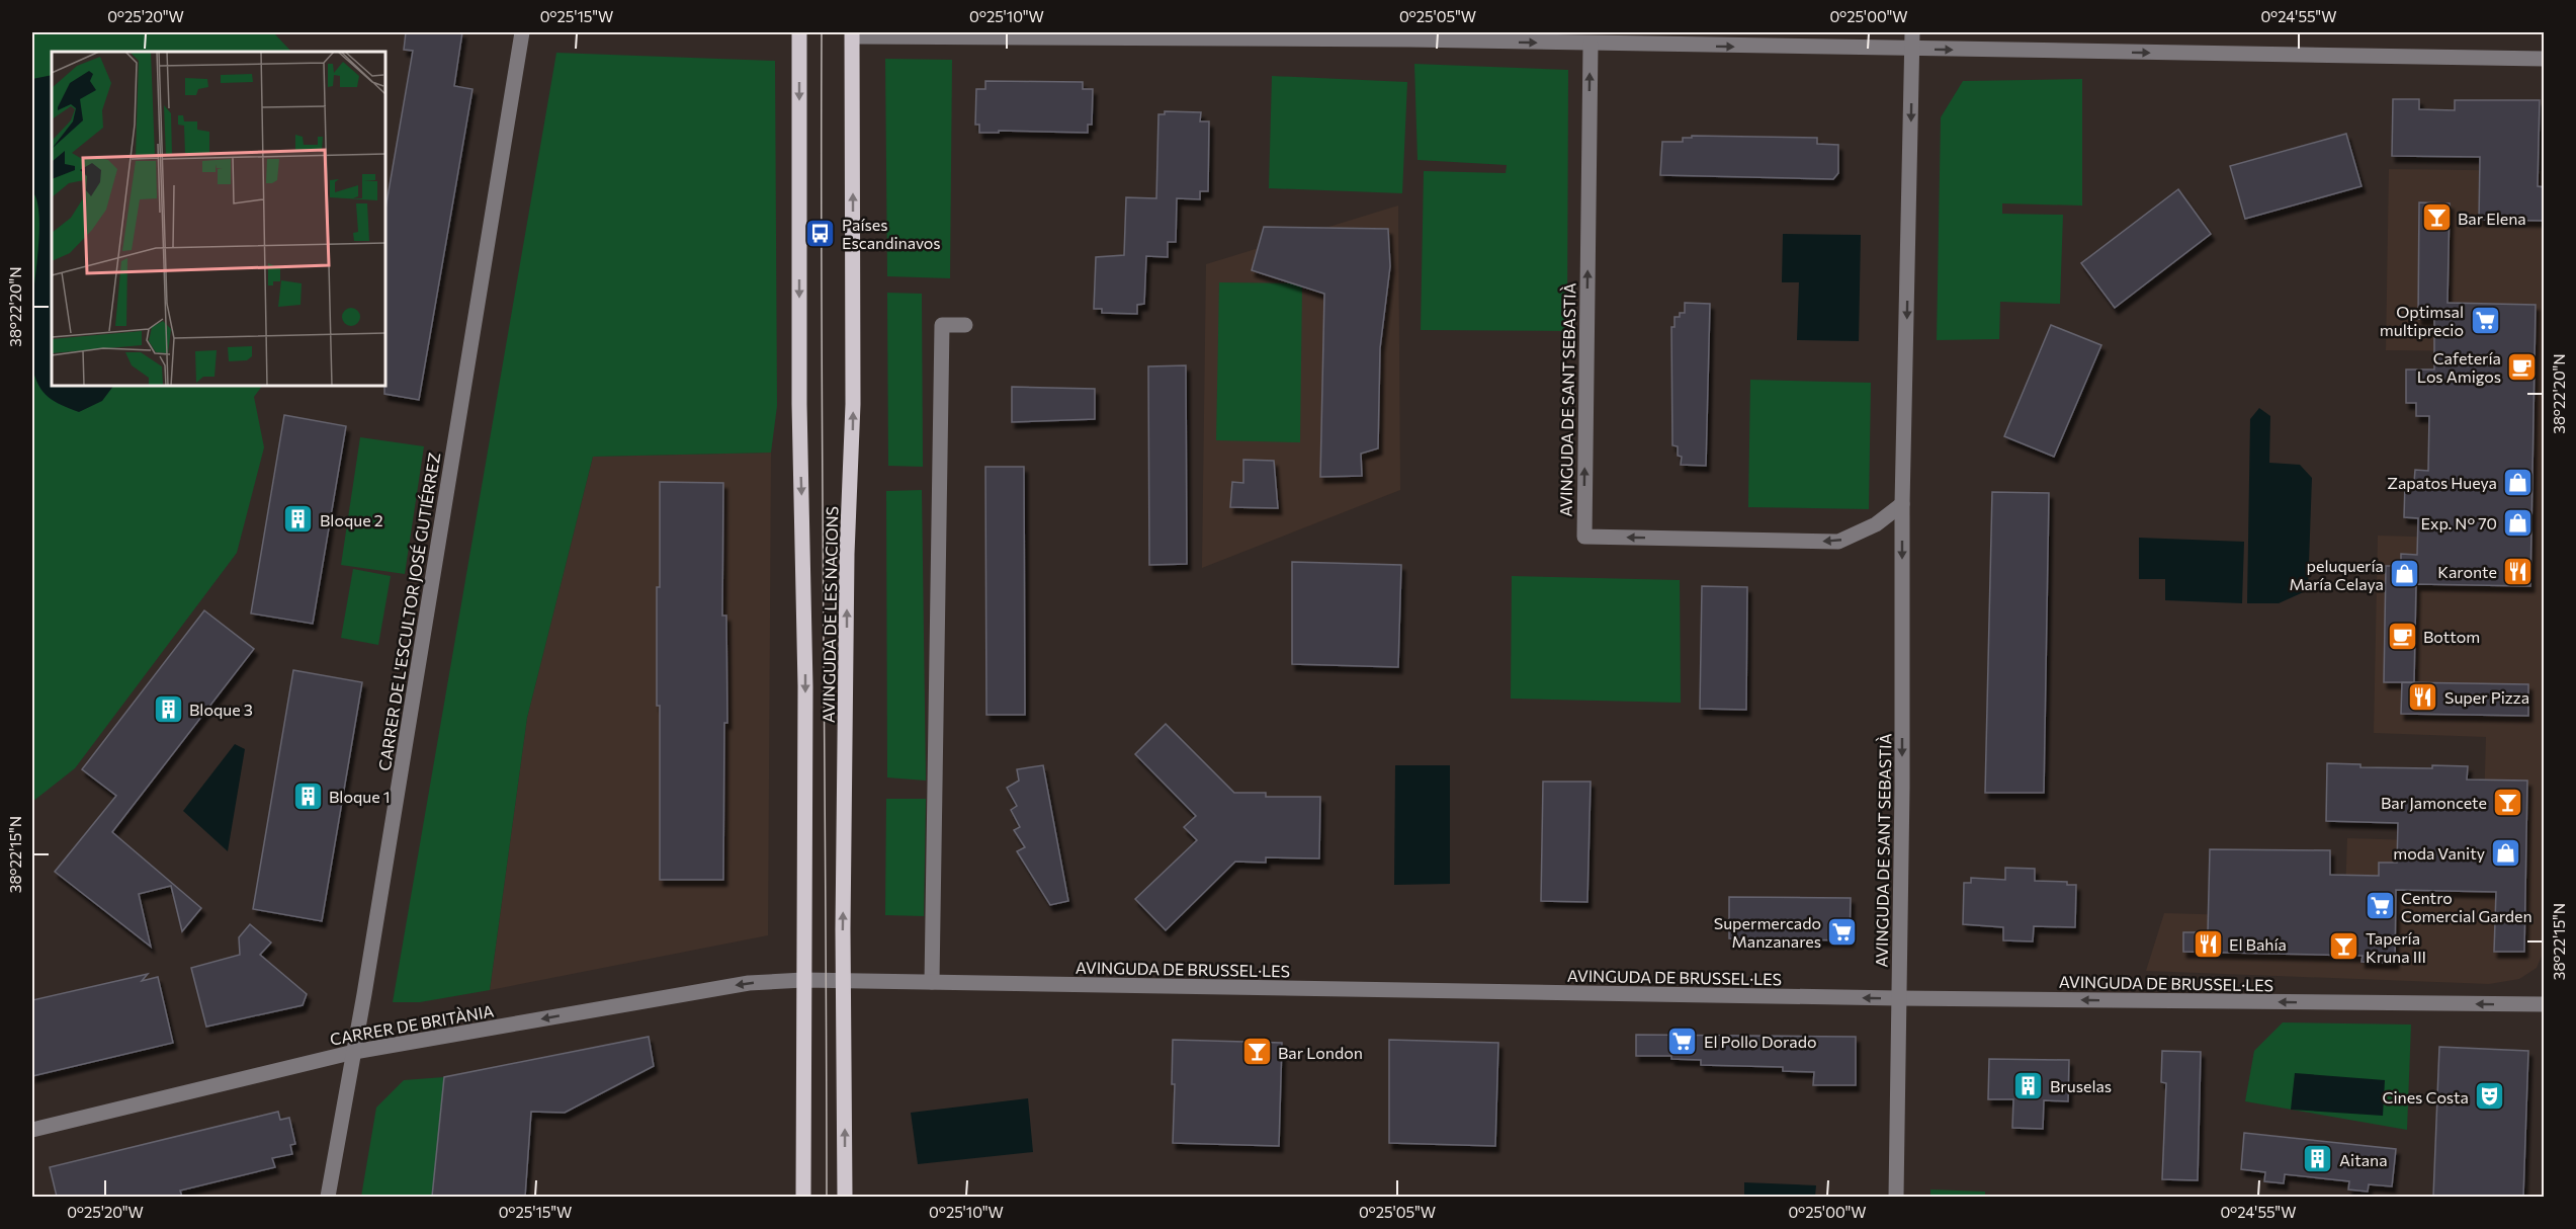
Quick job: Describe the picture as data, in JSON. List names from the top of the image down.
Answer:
{
  "streets": {
    "main road": ["AVINGUDA DE LES NACIONS"],
    "street": [
      "AVINGUDA DE SANT SEBASTIÀ",
      "CARRER DE L'ESCULTOR JOSÉ GUTIÉRREZ",
      "AVINGUDA DE BRUSSEL·LES",
      "CARRER DE BRITÀNIA"
    ]
  },
  "crossings": [
    ["AVINGUDA DE SANT SEBASTIÀ", "AVINGUDA DE BRUSSEL·LES"],
    ["CARRER DE L'ESCULTOR JOSÉ GUTIÉRREZ", "CARRER DE BRITÀNIA"],
    ["AVINGUDA DE LES NACIONS", "AVINGUDA DE BRUSSEL·LES"],
    ["AVINGUDA DE LES NACIONS", "CARRER DE BRITÀNIA"],
    ["AVINGUDA DE BRUSSEL·LES", "CARRER DE BRITÀNIA"]
  ],
  "one_way": ["AVINGUDA DE BRUSSEL·LES", "CARRER DE BRITÀNIA"],
  "places": {
    "bar": [
      "Bar Elena",
      "Bar Jamoncete",
      "Tapería Kruna III",
      "Bar London"
    ],
    "bus stop": ["Países Escandinavos"],
    "supermarket": [
      "Optimsal multiprecio",
      "Centro Comercial Garden",
      "Supermercado Manzanares",
      "El Pollo Dorado"
    ],
    "cafe": ["Cafetería Los Amigos", "Bottom"],
    "shop": [
      "Zapatos Hueya",
      "Exp. N° 70",
      "peluquería María Celaya",
      "moda Vanity"
    ],
    "building": [
      "Bloque 2",
      "Bloque 3",
      "Bloque 1",
      "Bruselas",
      "Aitana"
    ],
    "restaurant": ["Karonte", "Super Pizza", "El Bahía"],
    "theatre": ["Cines Costa"]
  },
  "coordinates": [
    "0°25'20\"W",
    "0°25'15\"W",
    "0°25'10\"W",
    "0°25'05\"W",
    "0°25'00\"W",
    "0°24'55\"W",
    "38°22'20\"N",
    "38°22'15\"N"
  ]
}
